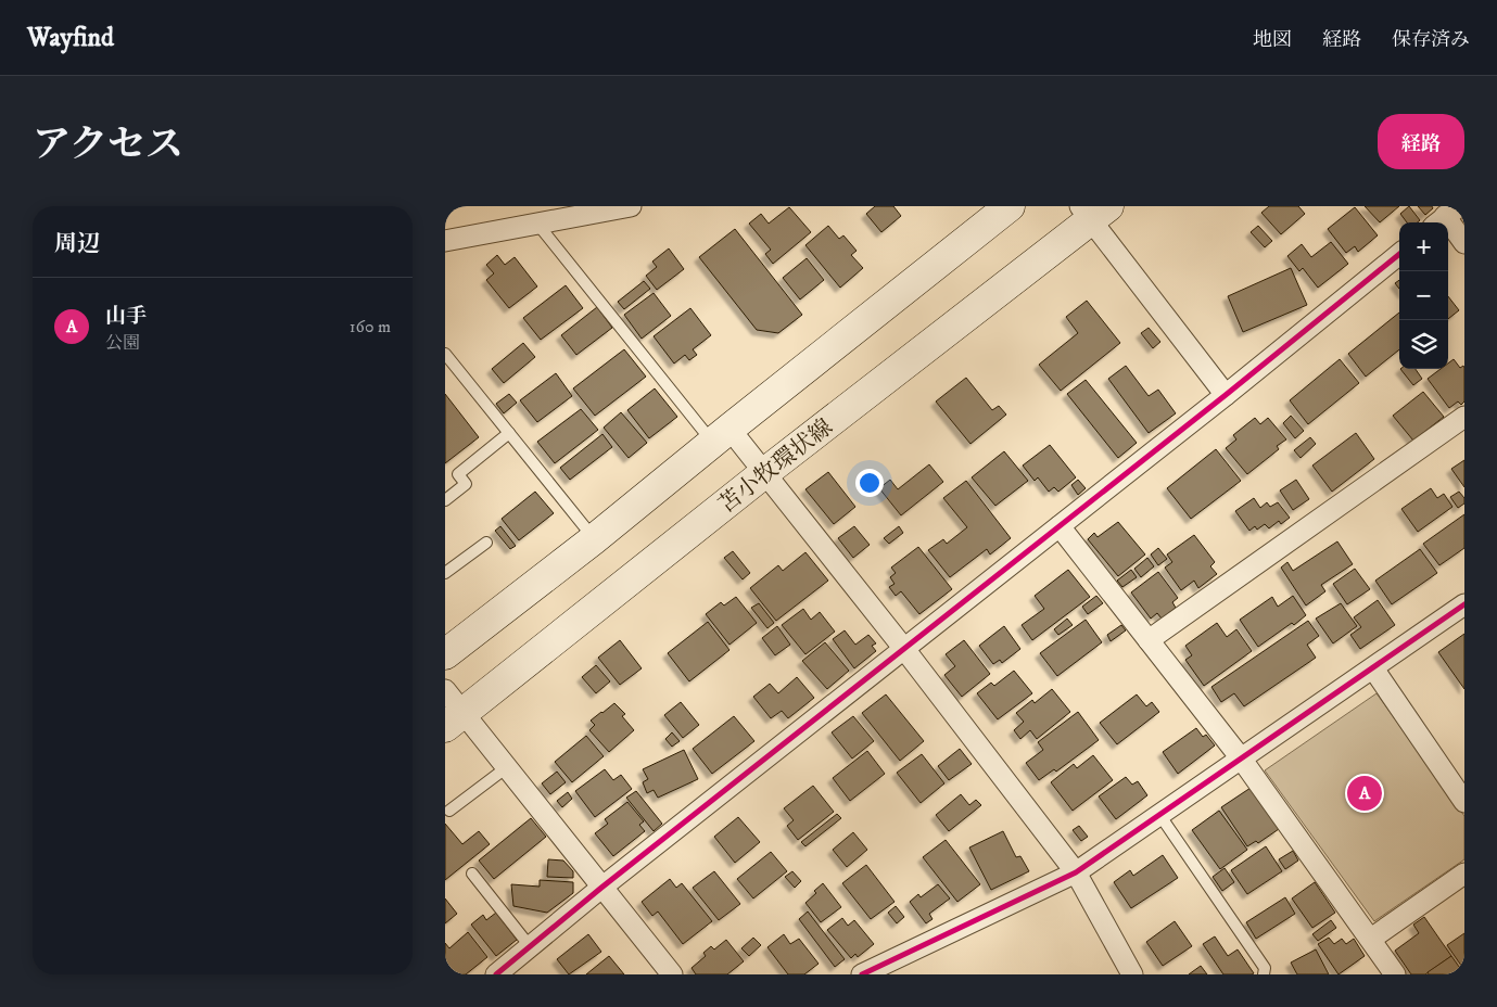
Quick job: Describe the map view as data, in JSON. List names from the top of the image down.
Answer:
{
  "streets": {
    "main road": ["苫小牧環状線"]
  },
  "page": {
    "header": "Wayfind",
    "nav": ["地図", "経路", "保存済み"],
    "title": "アクセス",
    "buttons": "経路",
    "heading": "周辺",
    "map_buttons": ["+", "−"],
    "list": [
      {
        "mark": "A",
        "name": "山手",
        "note": "公園",
        "value": "160 m"
      }
    ],
    "pins": "A"
  }
}
